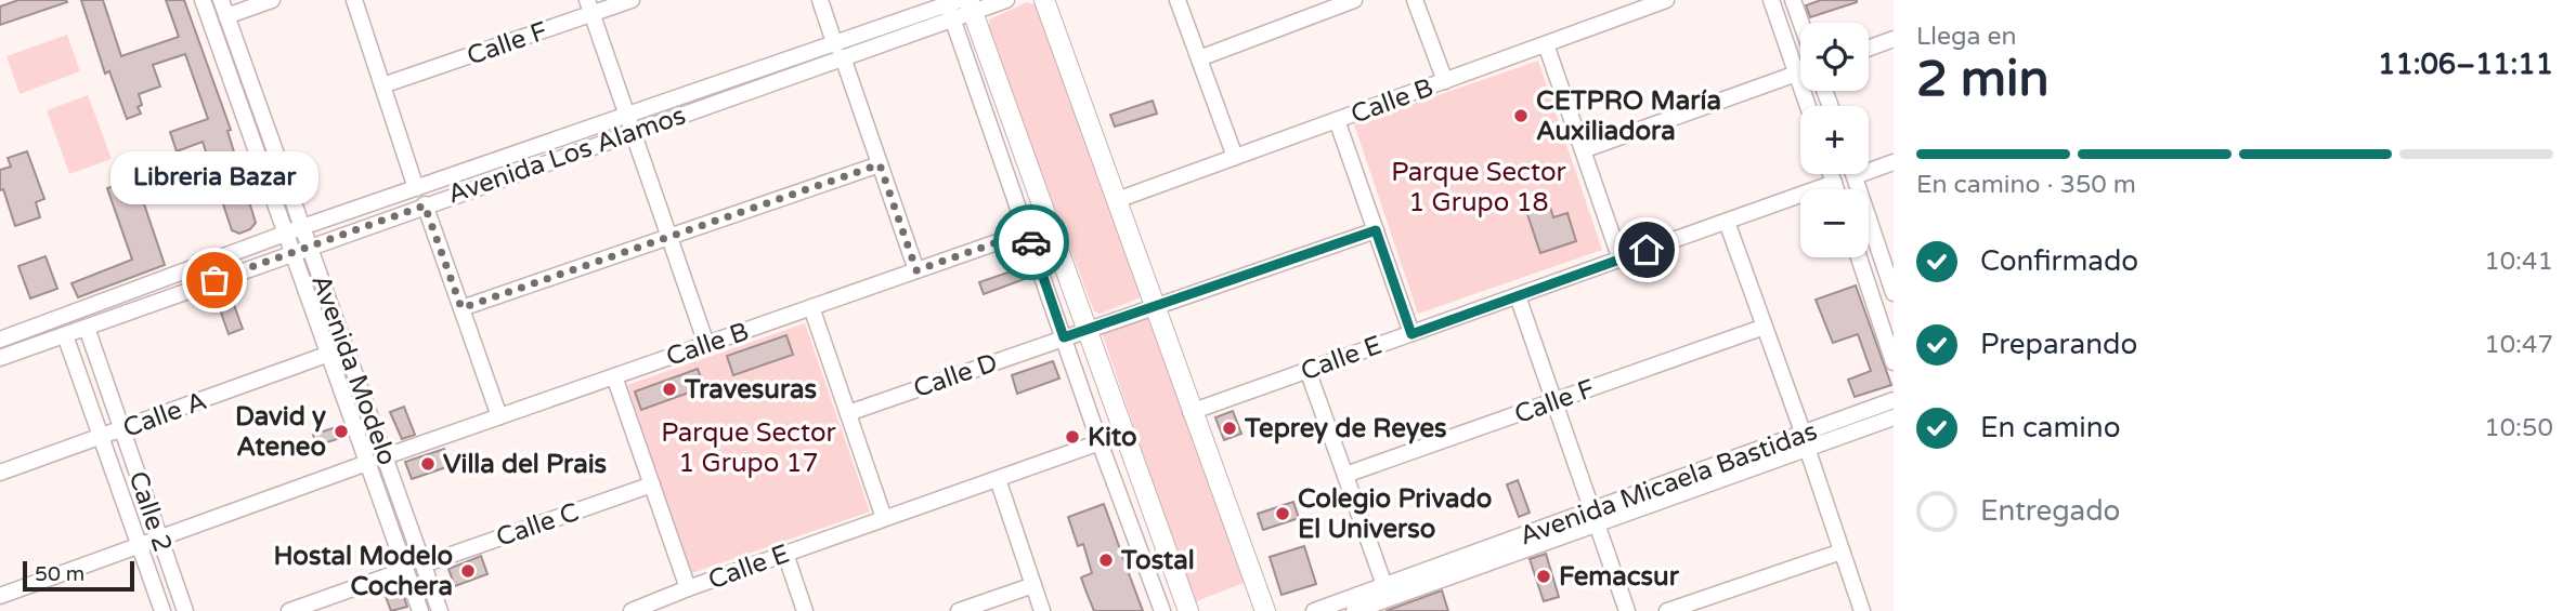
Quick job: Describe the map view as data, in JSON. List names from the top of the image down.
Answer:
{
  "streets": {
    "street": [
      "Calle F",
      "Calle B",
      "Avenida Los Alamos",
      "Calle E",
      "Avenida Modelo",
      "Calle D",
      "Calle A",
      "Avenida Micaela Bastidas",
      "Calle 2",
      "Calle C"
    ]
  },
  "crossings": [
    ["Calle B", "Avenida Modelo"],
    ["Avenida Los Alamos", "Avenida Modelo"],
    ["Avenida Los Alamos", "Calle 2"],
    ["Avenida Modelo", "Calle A"],
    ["Avenida Modelo", "Calle C"],
    ["Calle A", "Calle 2"]
  ],
  "parks": ["Parque Sector 1 Grupo 18", "Parque Sector 1 Grupo 17"],
  "places": [
    "CETPRO María Auxiliadora",
    "Libreria Bazar",
    "Travesuras",
    "Teprey de Reyes",
    "David y Ateneo",
    "Kito",
    "Villa del Prais",
    "Colegio Privado El Universo",
    "Tostal",
    "Hostal Modelo Cochera",
    "Femacsur"
  ],
  "scale_bar": "50 m",
  "page": {
    "heading": ["2 min", "Llega en", "11:06–11:11"],
    "map_buttons": ["+", "−"],
    "bar": "En camino · 350 m",
    "bubble": "Libreria Bazar",
    "list": [
      ["Confirmado", "10:41"],
      ["Preparando", "10:47"],
      ["En camino", "10:50"],
      "Entregado"
    ],
    "scale": "50 m"
  }
}
